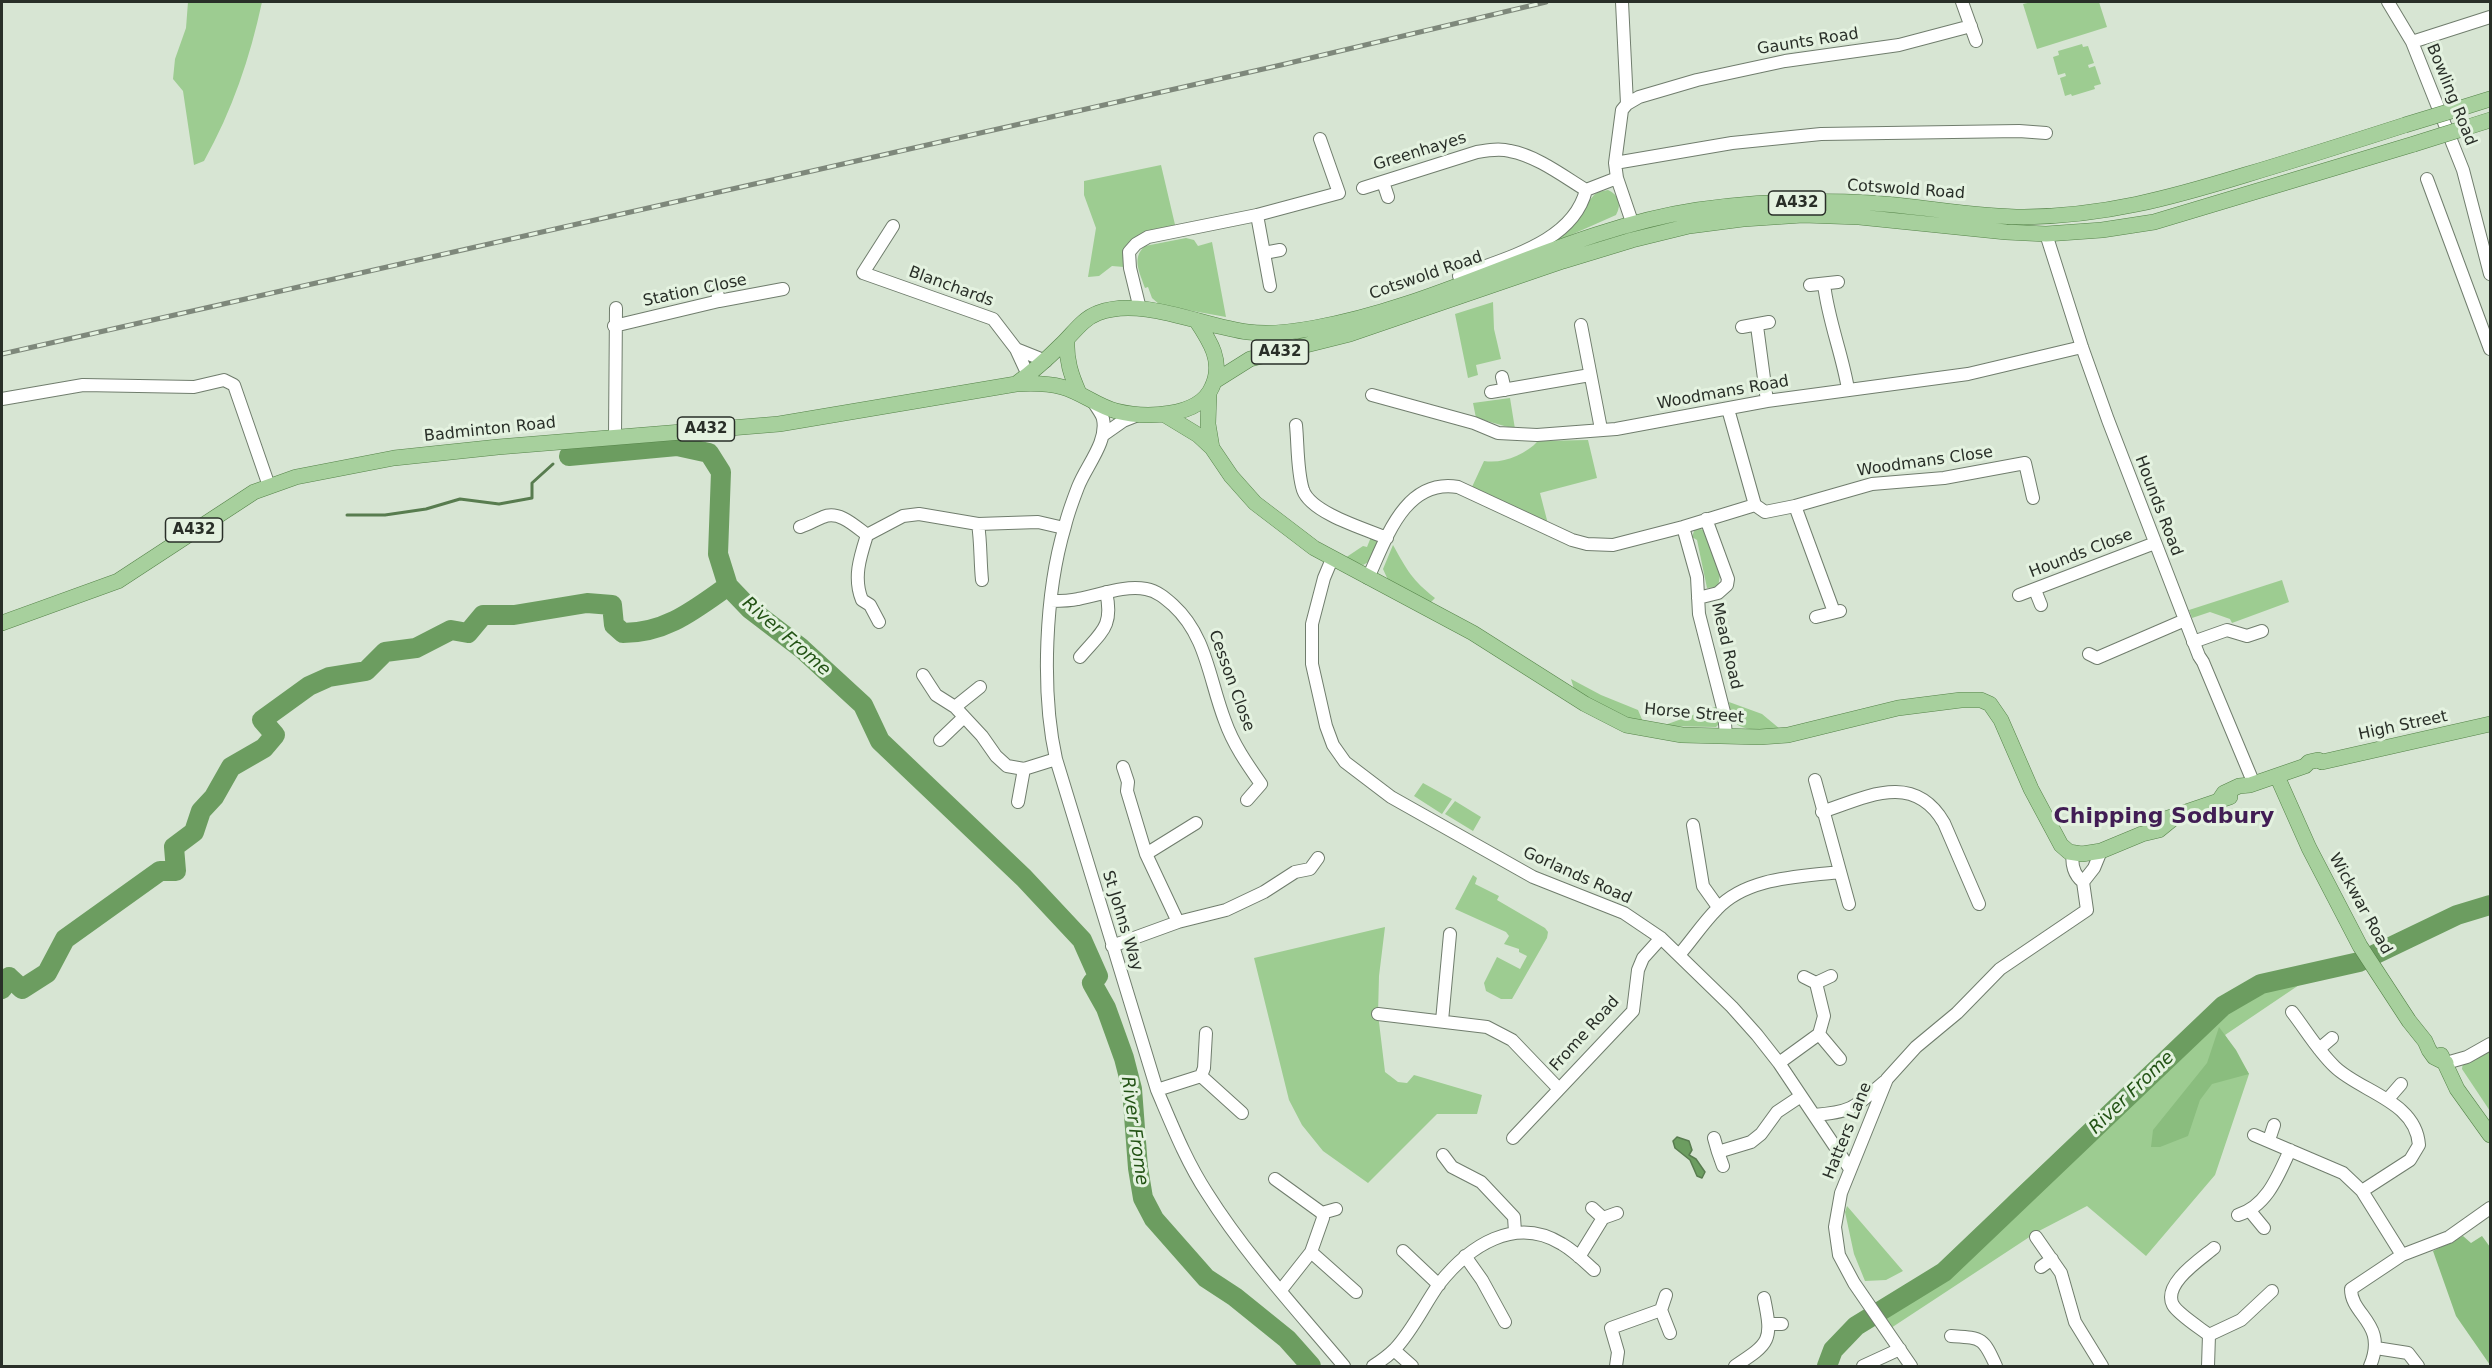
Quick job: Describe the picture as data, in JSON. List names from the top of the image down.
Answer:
{
  "streets": {
    "main road": [
      "Cotswold Road",
      "A432",
      "Badminton Road",
      "Horse Street",
      "High Street",
      "Wickwar Road"
    ],
    "street": [
      "Gaunts Road",
      "Bowling Road",
      "Greenhayes",
      "Blanchards",
      "Station Close",
      "Woodmans Road",
      "Woodmans Close",
      "Hounds Road",
      "Hounds Close",
      "Mead Road",
      "Cesson Close",
      "Gorlands Road",
      "St Johns Way",
      "Frome Road",
      "Hatters Lane"
    ]
  },
  "crossings": [
    ["Greenhayes", "Cotswold Road"],
    ["Cotswold Road", "A432"],
    ["Cotswold Road", "Badminton Road"],
    ["Cotswold Road", "Hounds Road"],
    ["Cotswold Road", "Horse Street"],
    ["A432", "Badminton Road"],
    ["A432", "Horse Street"],
    ["Blanchards", "Badminton Road"],
    ["Woodmans Road", "Hounds Road"],
    ["Badminton Road", "Horse Street"],
    ["Hounds Road", "Hounds Close"],
    ["Hounds Road", "High Street"],
    ["Mead Road", "Horse Street"],
    ["Cesson Close", "St Johns Way"],
    ["Horse Street", "High Street"],
    ["Horse Street", "Gorlands Road"],
    ["Horse Street", "Hatters Lane"],
    ["High Street", "Wickwar Road"],
    ["Gorlands Road", "Frome Road"],
    ["Gorlands Road", "Hatters Lane"]
  ],
  "districts": ["Chipping Sodbury"],
  "water": ["River Frome"]
}
